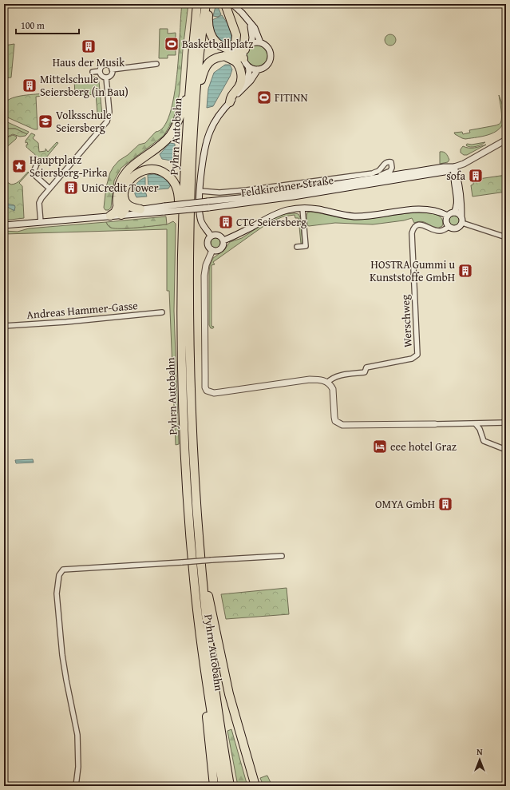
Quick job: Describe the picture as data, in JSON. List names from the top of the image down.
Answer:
{
  "streets": {
    "highway": ["Pyhrn Autobahn"],
    "main road": ["Feldkirchner Straße"],
    "street": ["Andreas Hammer-Gasse", "Werschweg"]
  },
  "places": {
    "sports": ["Basketballplatz", "FITINN"],
    "building": [
      "Haus der Musik",
      "Mittelschule Seiersberg (in Bau)",
      "sofa",
      "UniCredit Tower",
      "CTC Seiersberg",
      "HOSTRA Gummi u Kunststoffe GmbH",
      "OMYA GmbH"
    ],
    "school or university": ["Volksschule Seiersberg"],
    "place": ["Hauptplatz Seiersberg-Pirka"],
    "hotel": ["eee hotel Graz"]
  },
  "scale_bar": "100 m",
  "north": "top"
}
